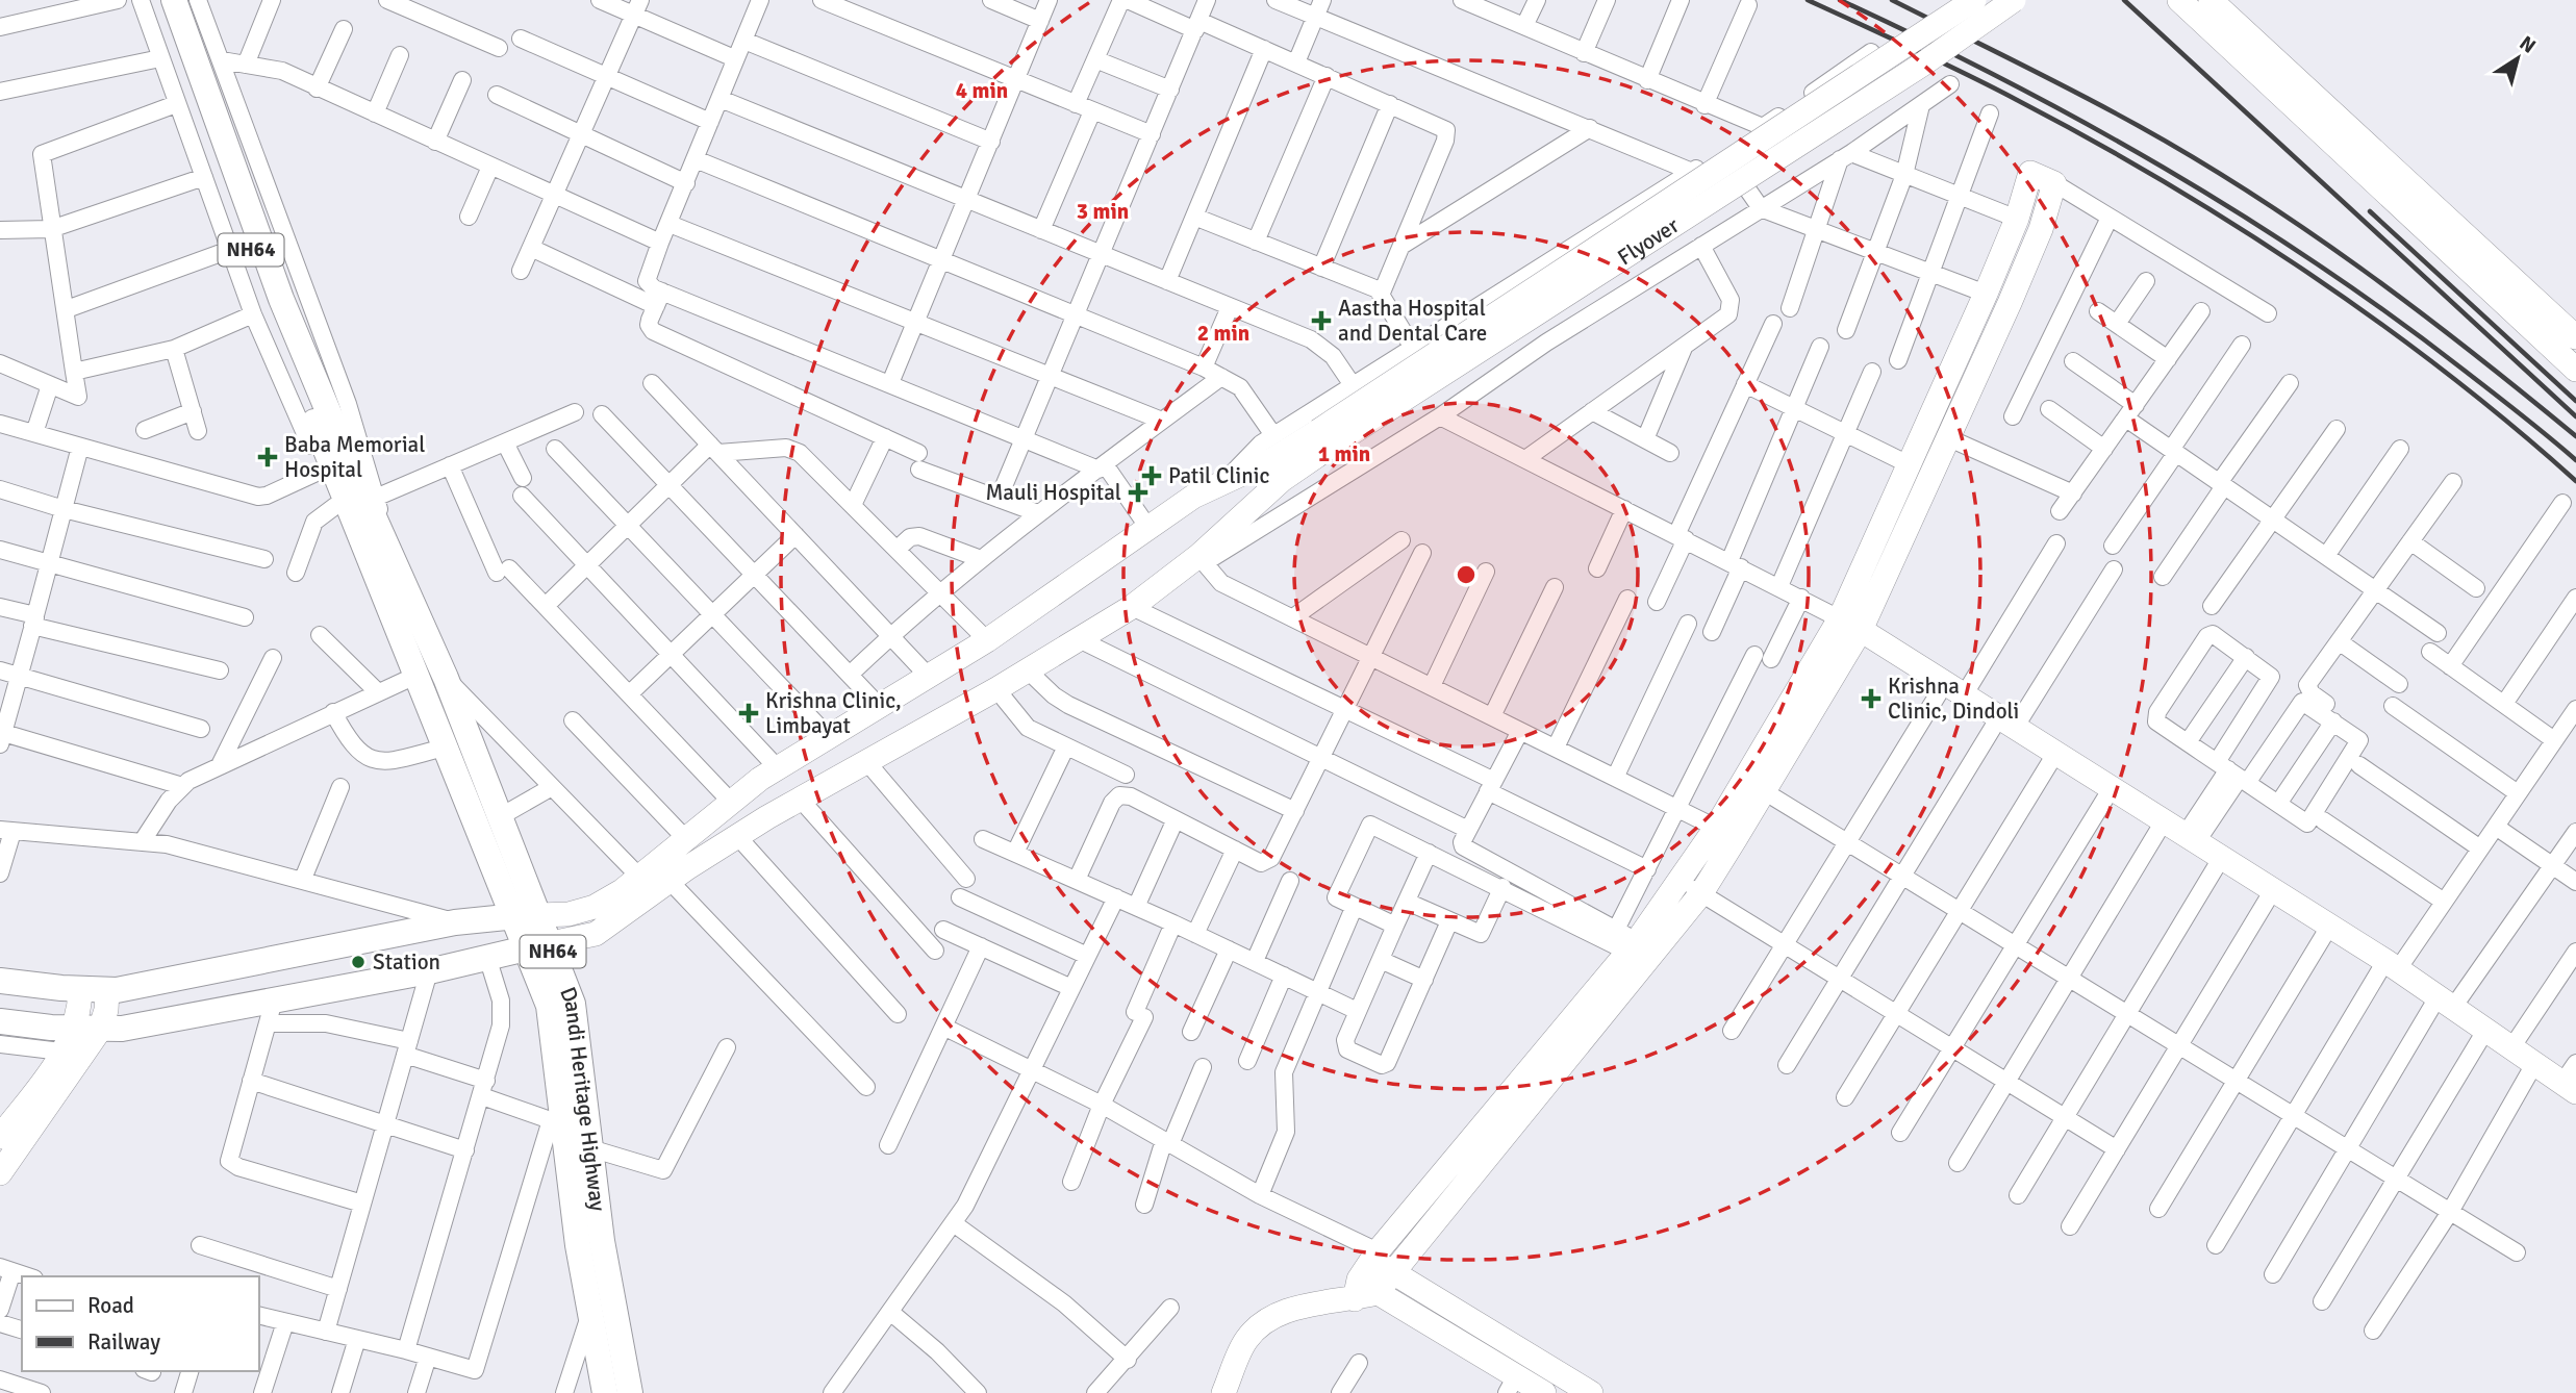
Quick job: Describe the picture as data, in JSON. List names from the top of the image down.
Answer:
{
  "streets": {
    "main road": ["NH64", "Dandi Heritage Highway"],
    "street": ["Flyover"]
  },
  "crossings": [
    ["NH64", "Dandi Heritage Highway"]
  ],
  "places": {
    "health": [
      "Aastha Hospital and Dental Care",
      "Baba Memorial Hospital",
      "Patil Clinic",
      "Mauli Hospital",
      "Krishna Clinic, Dindoli",
      "Krishna Clinic, Limbayat"
    ],
    "other": ["Station"]
  },
  "legend": ["Road", "Railway"],
  "north": "top right",
  "rings": [
    "4 min",
    "3 min",
    "2 min",
    "1 min"
  ]
}
